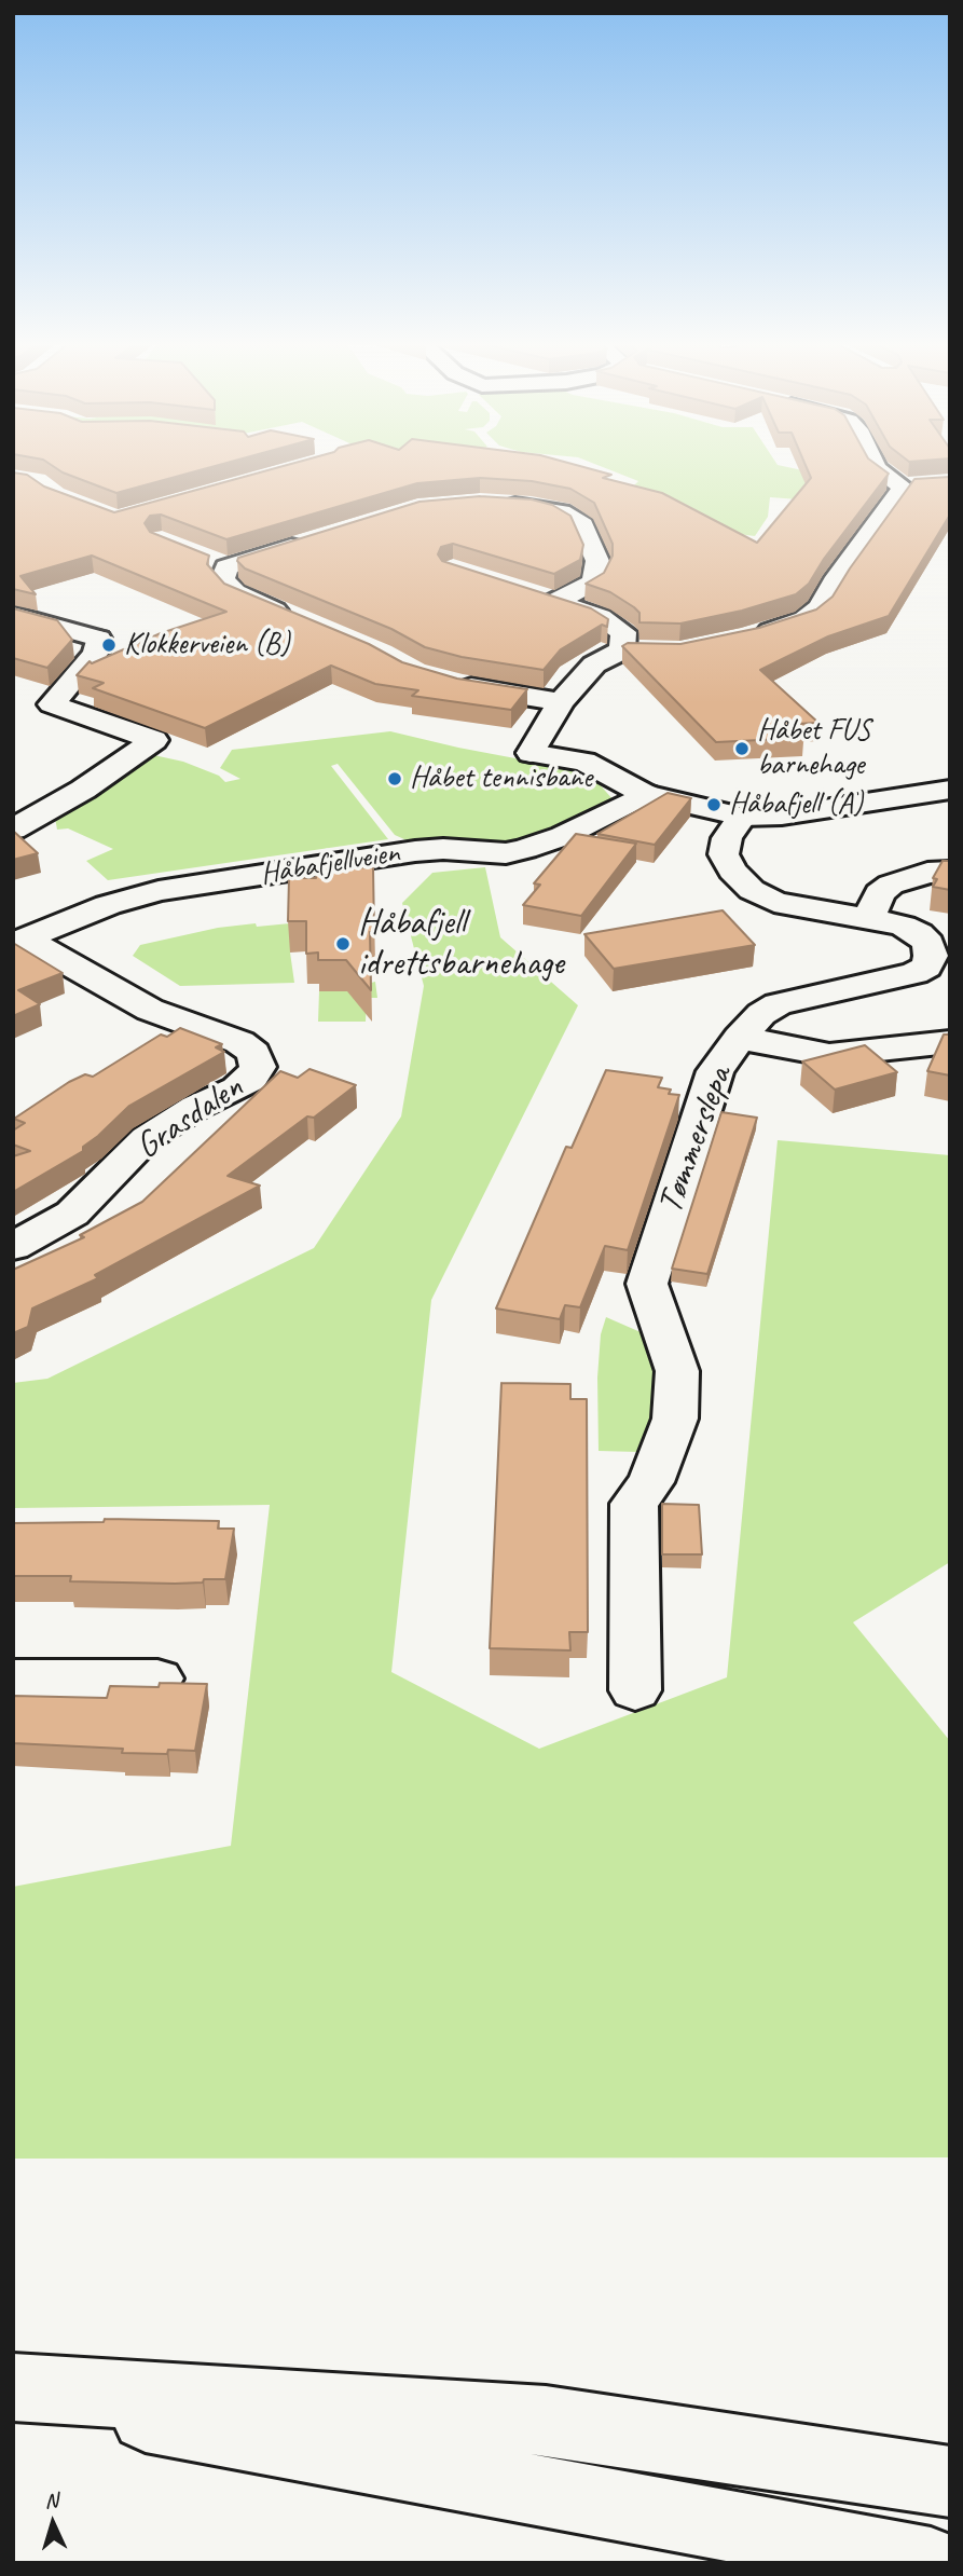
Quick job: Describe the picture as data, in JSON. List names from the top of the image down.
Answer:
{
  "streets": {
    "main road": ["Håbafjellveien", "Grasdalen", "Tømmerslepa"]
  },
  "crossings": [
    ["Håbafjellveien", "Grasdalen"]
  ],
  "places": [
    "Klokkerveien (B)",
    "Håbet FUS barnehage",
    "Håbet tennisbane",
    "Håbafjell (A)",
    "Håbafjell idrettsbarnehage"
  ],
  "north": "top"
}
